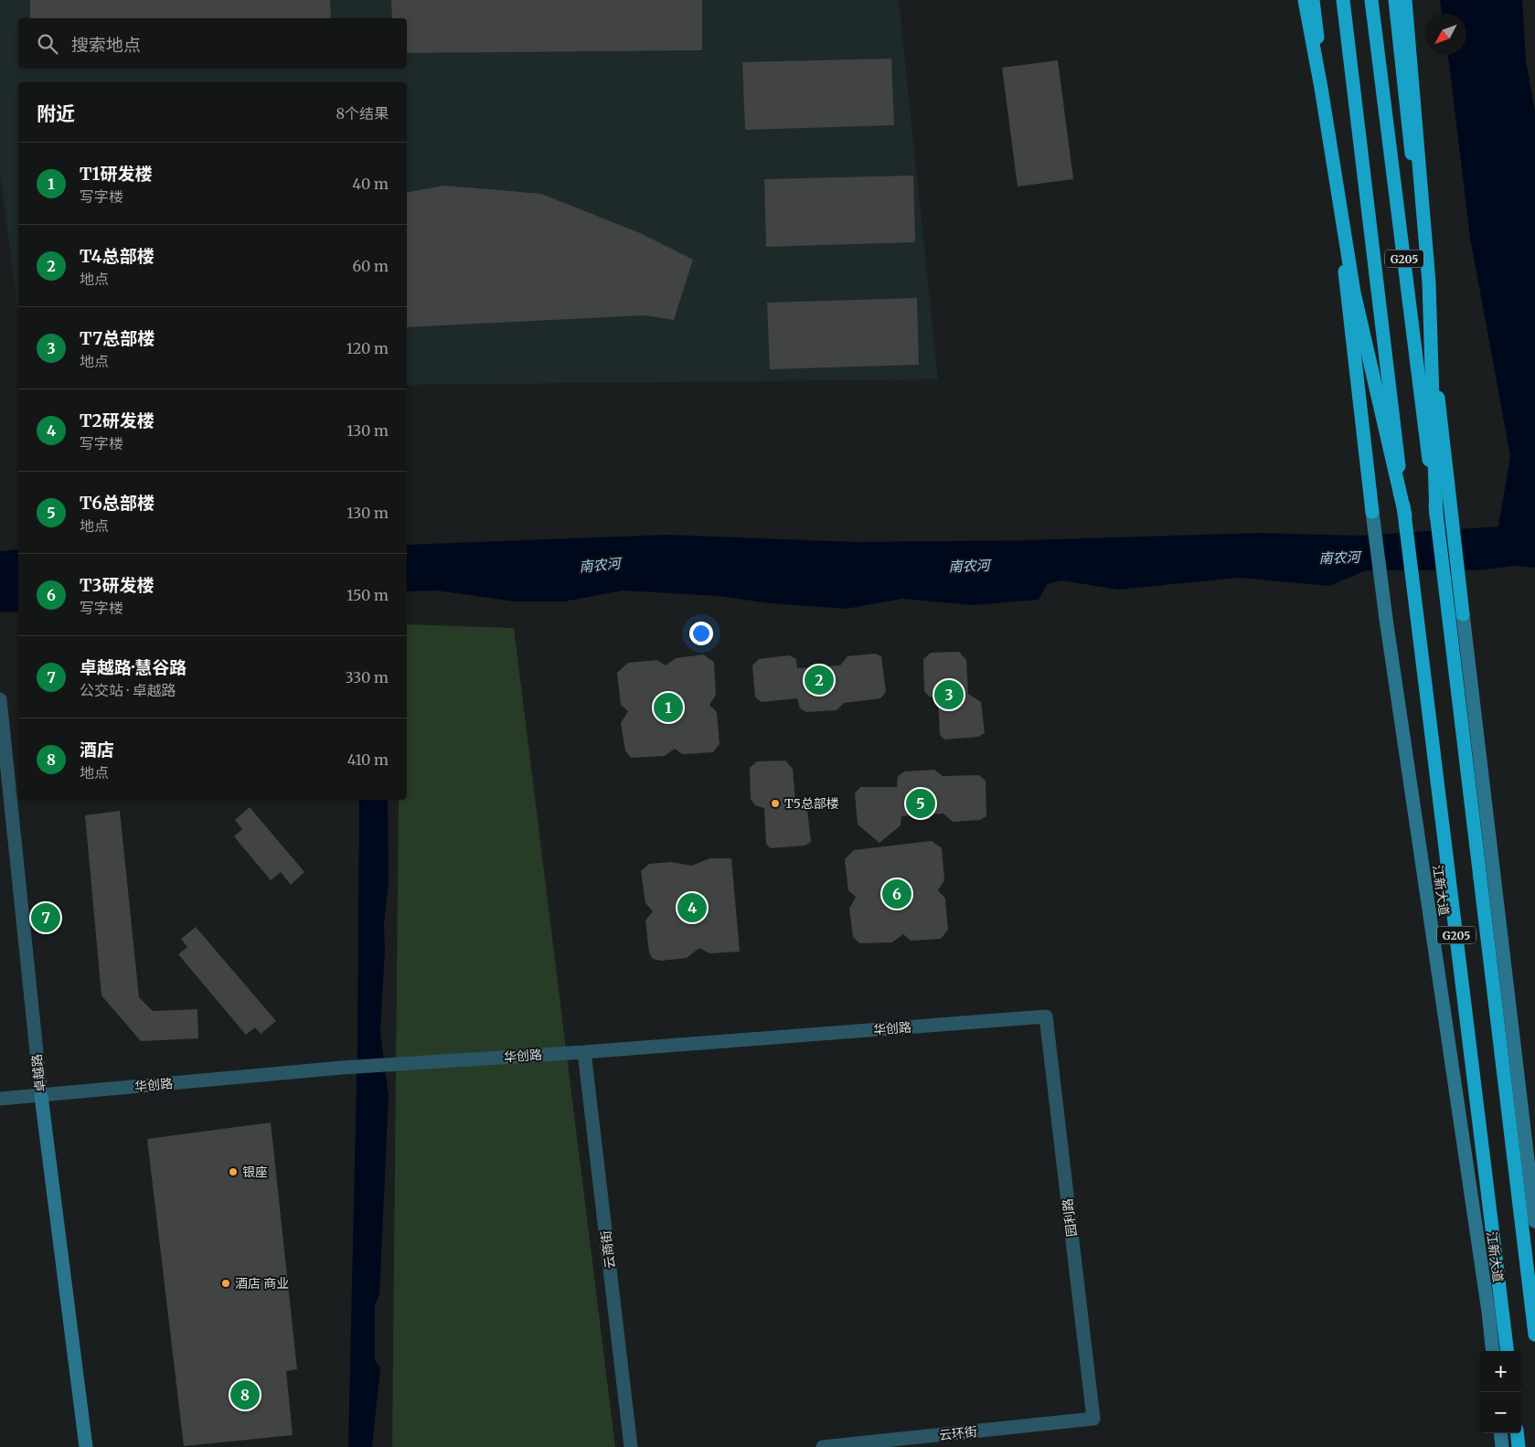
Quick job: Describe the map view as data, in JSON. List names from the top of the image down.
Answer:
{
  "streets": {
    "highway": ["G205", "江新大道"],
    "street": [
      "华创路",
      "卓越路",
      "园利路",
      "云商街",
      "云环街"
    ]
  },
  "crossings": [
    ["G205", "江新大道"],
    ["华创路", "卓越路"],
    ["华创路", "园利路"],
    ["华创路", "云商街"],
    ["园利路", "云环街"]
  ],
  "water": ["南农河"],
  "places": ["T5总部楼", "银座", "酒店 商业"],
  "north": "bottom left",
  "page": {
    "search": "搜索地点",
    "heading": ["附近", "8个结果"],
    "list": [
      {
        "mark": "1",
        "name": "T1研发楼",
        "note": "写字楼",
        "value": "40 m"
      },
      {
        "mark": "2",
        "name": "T4总部楼",
        "note": "地点",
        "value": "60 m"
      },
      {
        "mark": "3",
        "name": "T7总部楼",
        "note": "地点",
        "value": "120 m"
      },
      {
        "mark": "4",
        "name": "T2研发楼",
        "note": "写字楼",
        "value": "130 m"
      },
      {
        "mark": "5",
        "name": "T6总部楼",
        "note": "地点",
        "value": "130 m"
      },
      {
        "mark": "6",
        "name": "T3研发楼",
        "note": "写字楼",
        "value": "150 m"
      },
      {
        "mark": "7",
        "name": "卓越路·慧谷路",
        "note": "公交站 · 卓越路",
        "value": "330 m"
      },
      {
        "mark": "8",
        "name": "酒店",
        "note": "地点",
        "value": "410 m"
      }
    ],
    "pins": [
      "2",
      "3",
      "1",
      "5",
      "6",
      "4",
      "7",
      "8"
    ],
    "map_buttons": ["+", "−"]
  }
}
